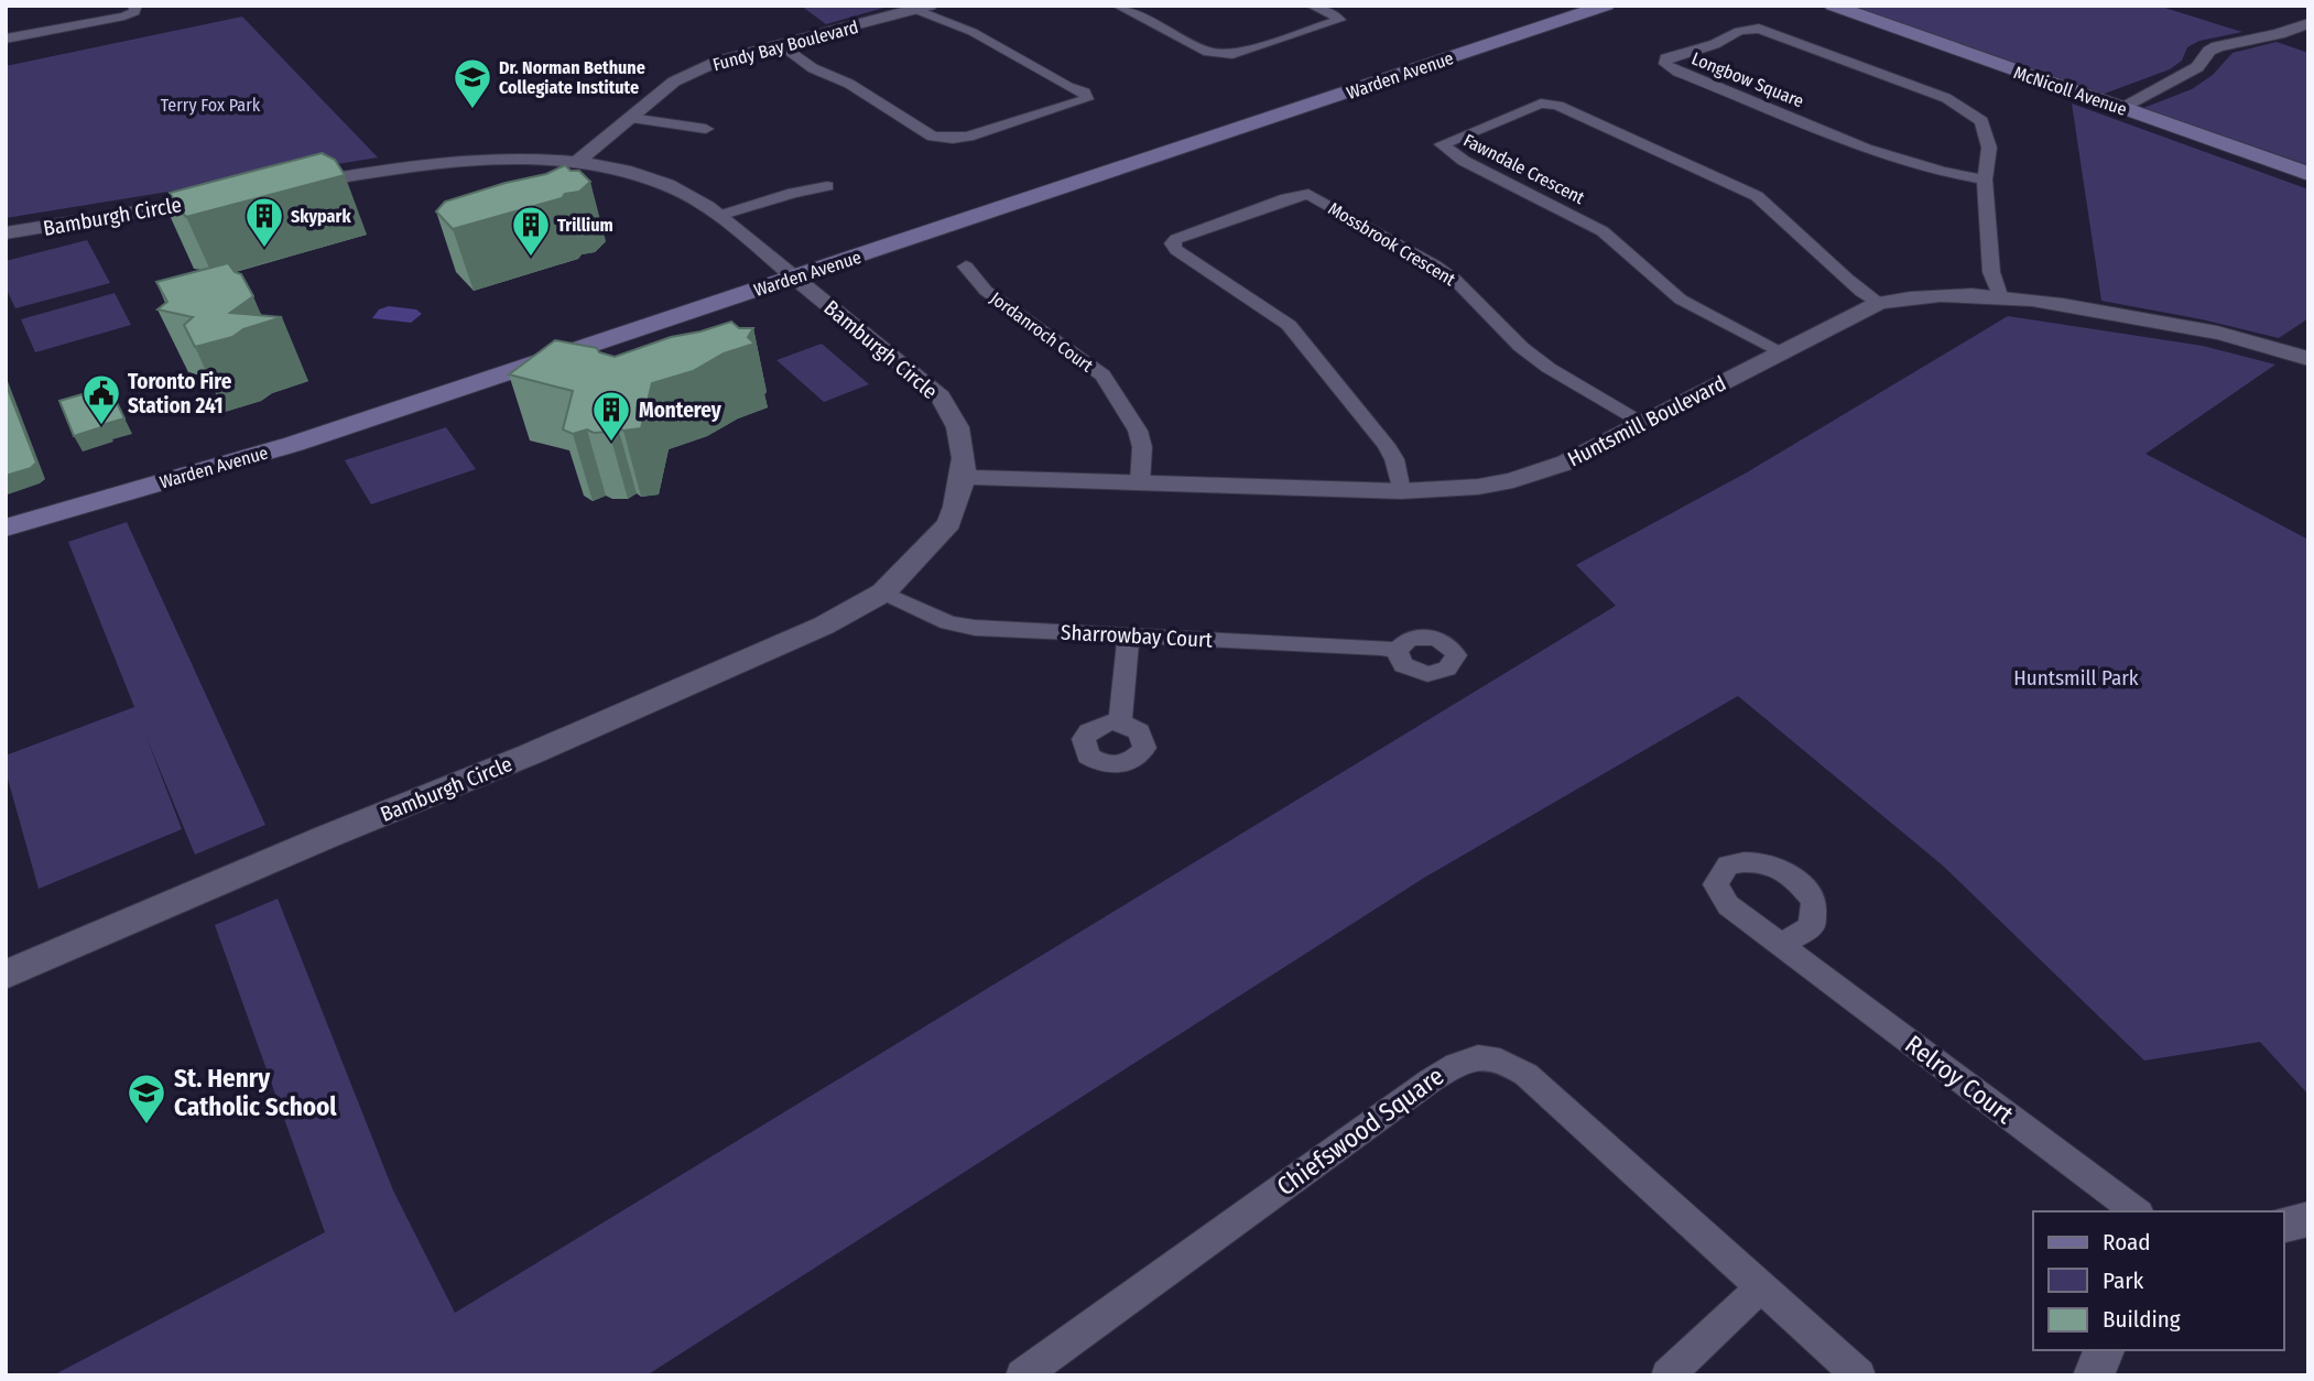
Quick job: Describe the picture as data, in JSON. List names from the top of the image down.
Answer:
{
  "streets": {
    "main road": ["Warden Avenue", "McNicoll Avenue"],
    "street": [
      "Fundy Bay Boulevard",
      "Longbow Square",
      "Fawndale Crescent",
      "Bamburgh Circle",
      "Mossbrook Crescent",
      "Jordanroch Court",
      "Huntsmill Boulevard",
      "Sharrowbay Court",
      "Relroy Court",
      "Chiefswood Square"
    ]
  },
  "crossings": [
    ["Fundy Bay Boulevard", "Bamburgh Circle"],
    ["Warden Avenue", "Bamburgh Circle"],
    ["Longbow Square", "Huntsmill Boulevard"],
    ["Fawndale Crescent", "Huntsmill Boulevard"],
    ["Bamburgh Circle", "Huntsmill Boulevard"],
    ["Bamburgh Circle", "Sharrowbay Court"],
    ["Mossbrook Crescent", "Huntsmill Boulevard"],
    ["Jordanroch Court", "Huntsmill Boulevard"]
  ],
  "parks": ["Terry Fox Park", "Huntsmill Park"],
  "places": {
    "school or university": ["Dr. Norman Bethune Collegiate Institute", "St. Henry Catholic School"],
    "building": ["Skypark", "Trillium", "Monterey"],
    "public building": ["Toronto Fire Station 241"]
  },
  "legend": ["Road", "Park", "Building"]
}
